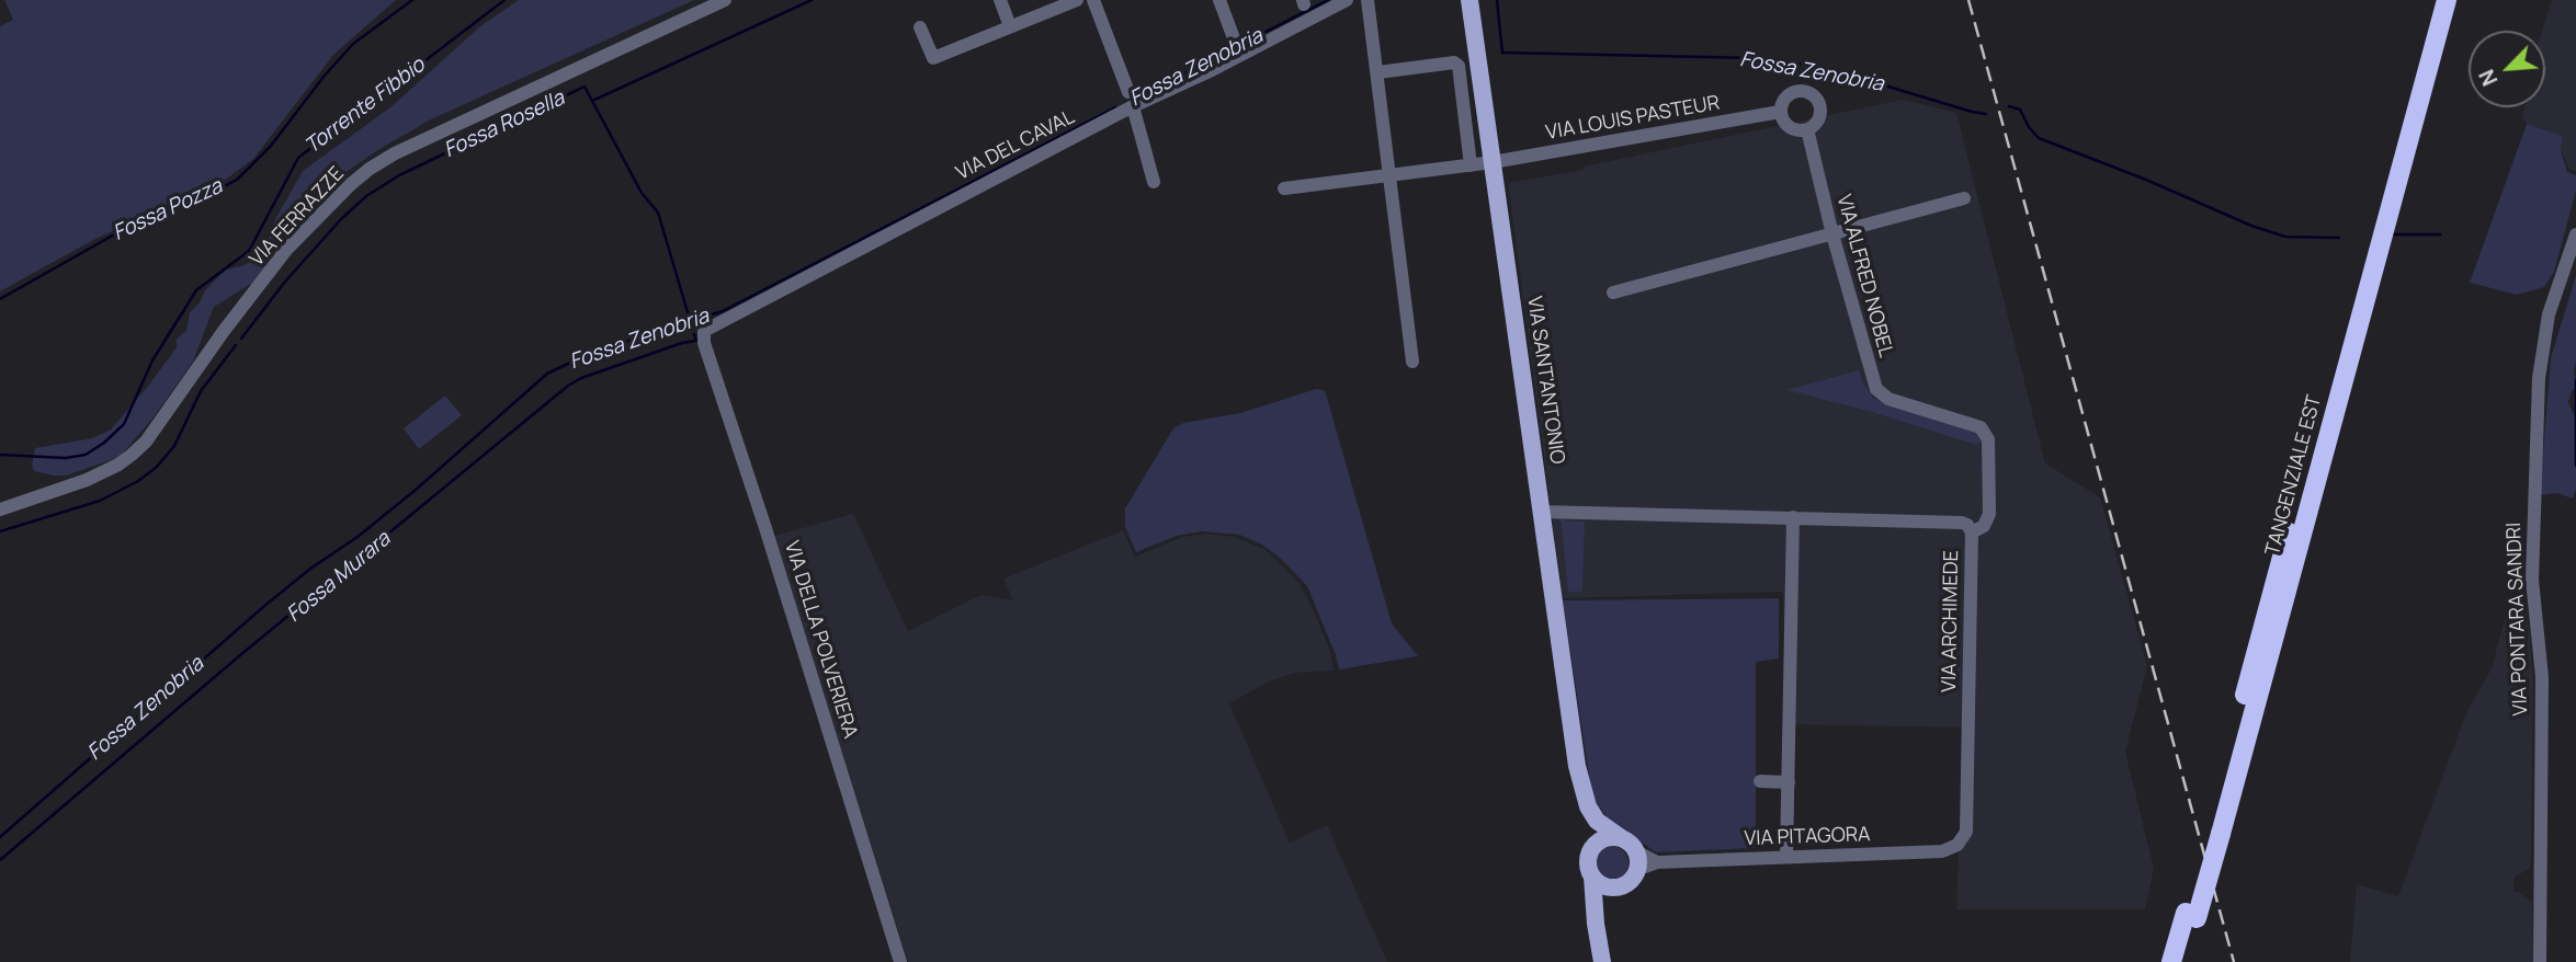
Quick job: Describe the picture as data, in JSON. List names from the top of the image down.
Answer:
{
  "streets": {
    "highway": ["TANGENZIALE EST"],
    "main road": ["VIA SANT'ANTONIO"],
    "street": [
      "VIA LOUIS PASTEUR",
      "VIA DEL CAVAL",
      "VIA FERRAZZE",
      "VIA ALFRED NOBEL",
      "VIA PONTARA SANDRI",
      "VIA ARCHIMEDE",
      "VIA DELLA POLVERIERA",
      "VIA PITAGORA"
    ]
  },
  "crossings": [
    ["VIA LOUIS PASTEUR", "VIA ALFRED NOBEL"],
    ["VIA LOUIS PASTEUR", "VIA SANT'ANTONIO"],
    ["VIA DEL CAVAL", "VIA DELLA POLVERIERA"],
    ["VIA ALFRED NOBEL", "VIA ARCHIMEDE"],
    ["VIA SANT'ANTONIO", "VIA ARCHIMEDE"],
    ["VIA SANT'ANTONIO", "VIA PITAGORA"],
    ["VIA ARCHIMEDE", "VIA PITAGORA"]
  ],
  "water": [
    "Fossa Zenobria",
    "Torrente Fibbio",
    "Fossa Rosella",
    "Fossa Pozza",
    "Fossa Murara"
  ],
  "north": "bottom left"
}
